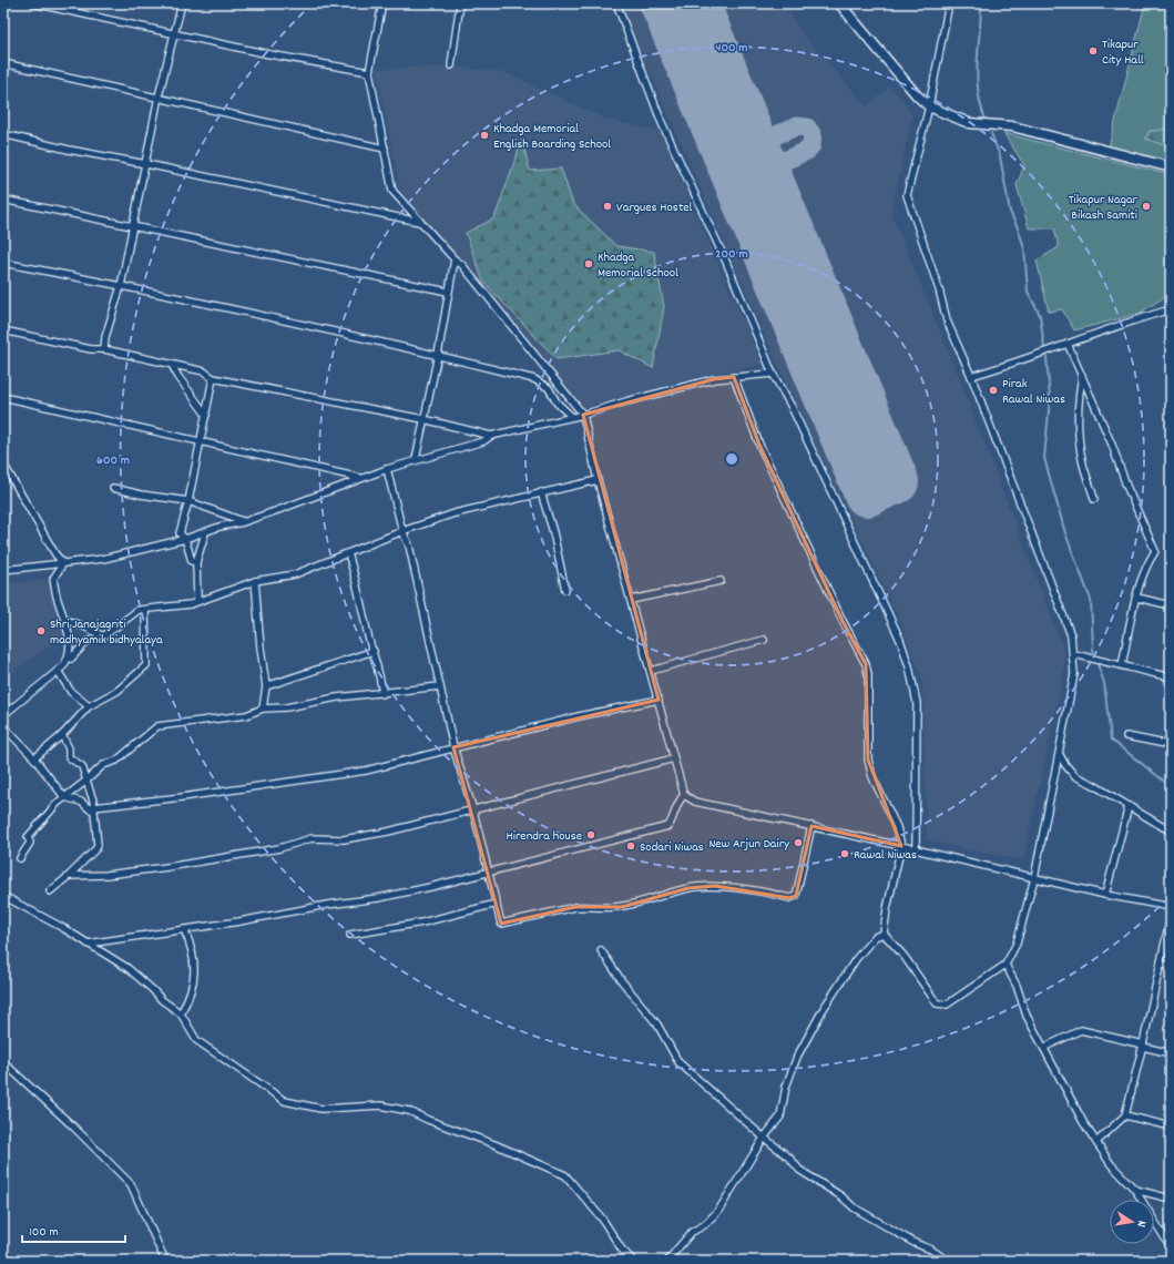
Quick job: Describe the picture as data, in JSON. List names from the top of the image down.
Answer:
{
  "places": [
    "Tikapur City Hall",
    "Khadga Memorial English Boarding School",
    "Vargues Hostel",
    "Tikapur Nagar Bikash Samiti",
    "Khadga Memorial School",
    "Pirak Rawal Niwas",
    "Shri Janajagriti madhyamik bidhyalaya",
    "Hirendra house",
    "New Arjun Dairy",
    "Sodari Niwas",
    "Rawal Niwas"
  ],
  "scale_bar": "100 m",
  "north": "right",
  "rings": ["400 m", "200 m", "600 m"]
}
